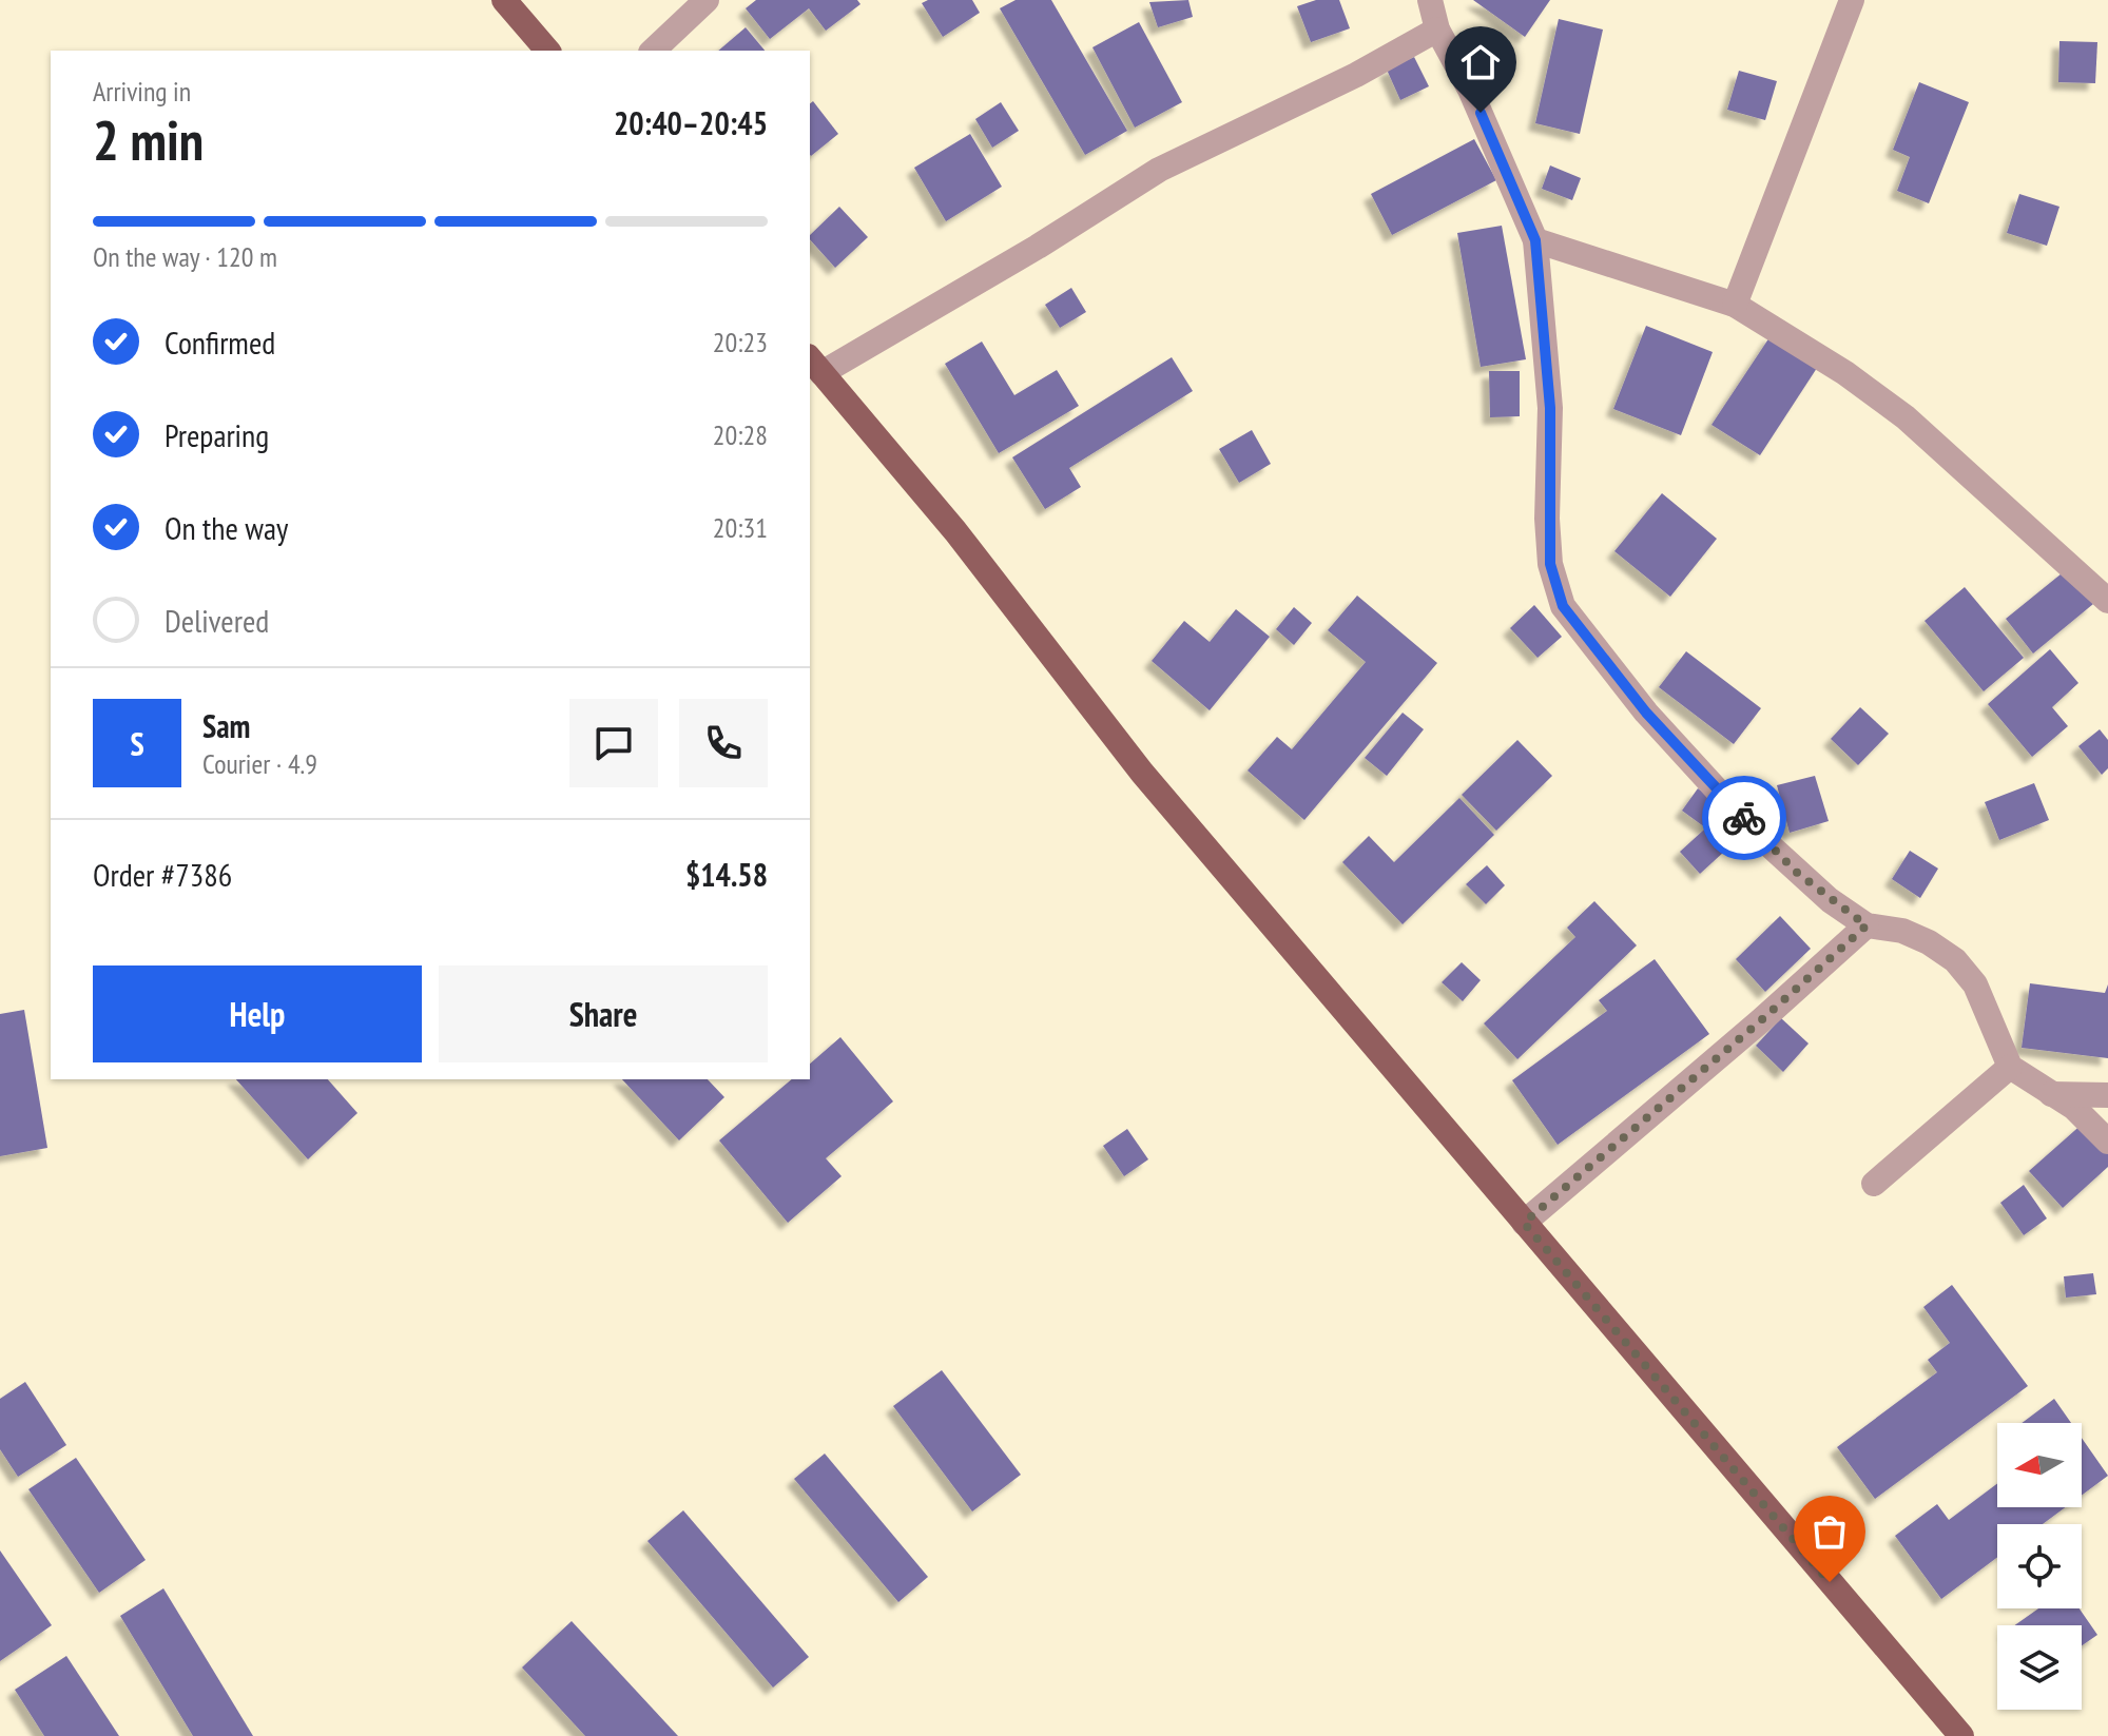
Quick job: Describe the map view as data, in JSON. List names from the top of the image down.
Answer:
{
  "north": "left",
  "page": {
    "heading": ["2 min", "Arriving in", "20:40–20:45"],
    "panel": [
      "Sam",
      "Courier · 4.9",
      "Order #7386",
      "$14.58"
    ],
    "bar": "On the way · 120 m",
    "list": [
      ["Confirmed", "20:23"],
      ["Preparing", "20:28"],
      ["On the way", "20:31"],
      "Delivered"
    ],
    "round": "S",
    "buttons": ["Help", "Share"]
  }
}
